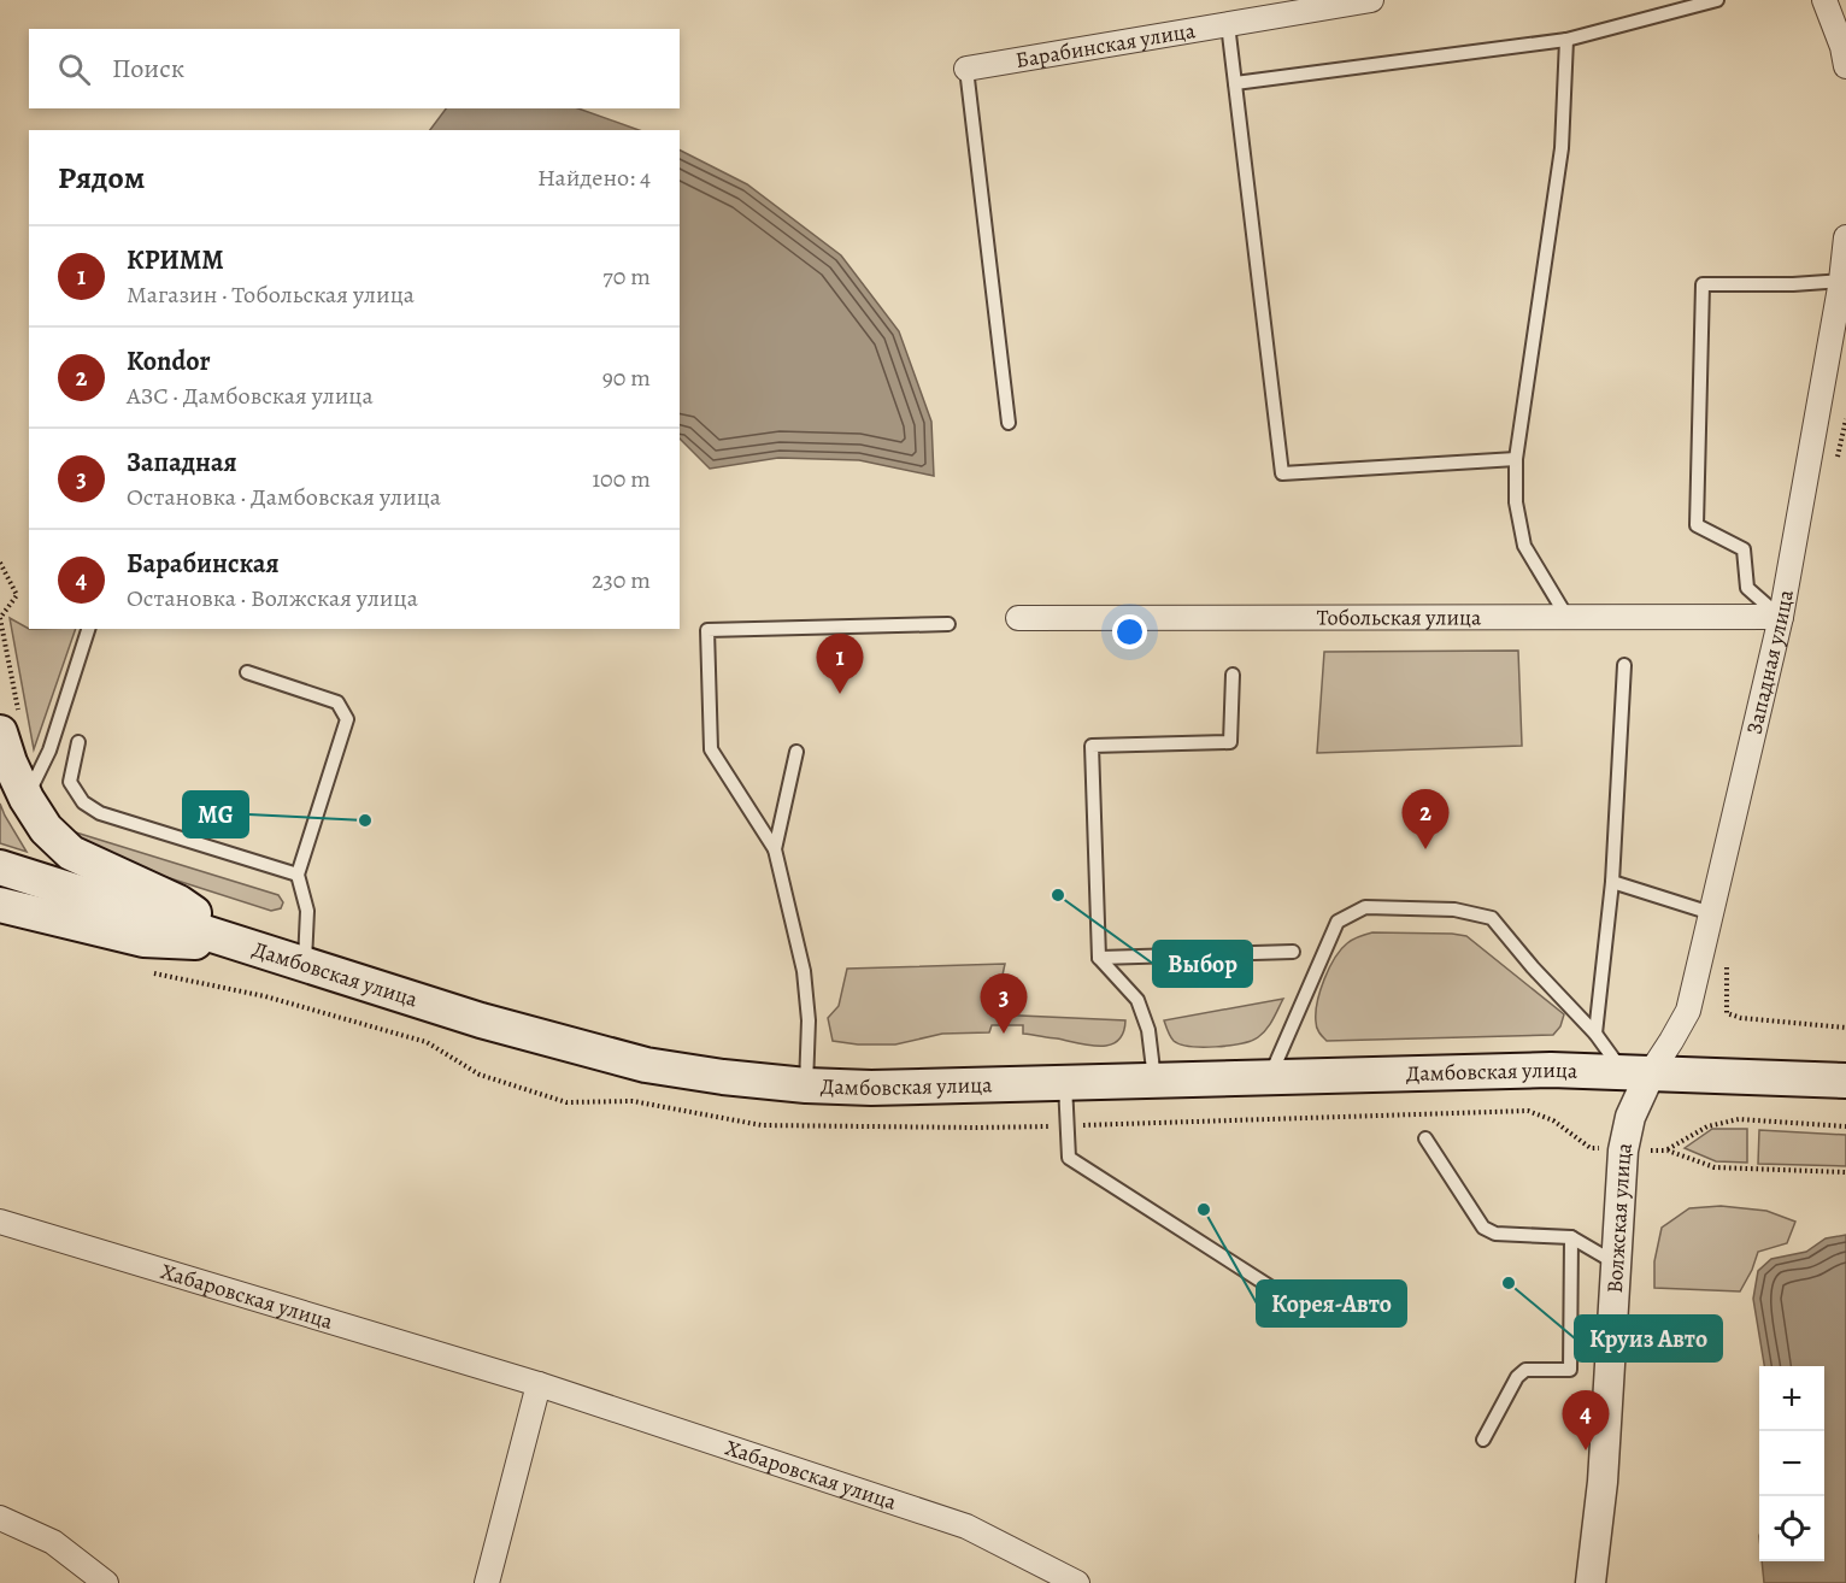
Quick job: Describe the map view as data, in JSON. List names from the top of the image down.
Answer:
{
  "streets": {
    "main road": ["Дамбовская улица"],
    "street": [
      "Барабинская улица",
      "Тобольская улица",
      "Западная улица",
      "Волжская улица",
      "Хабаровская улица"
    ]
  },
  "crossings": [
    ["Тобольская улица", "Западная улица"],
    ["Западная улица", "Дамбовская улица"],
    ["Западная улица", "Волжская улица"],
    ["Дамбовская улица", "Волжская улица"]
  ],
  "places": [
    "MG",
    "Выбор",
    "Корея-Авто",
    "Круиз Авто"
  ],
  "page": {
    "search": "Поиск",
    "heading": ["Рядом", "Найдено: 4"],
    "list": [
      {
        "mark": "1",
        "name": "КРИММ",
        "note": "Магазин · Тобольская улица",
        "value": "70 m"
      },
      {
        "mark": "2",
        "name": "Kondor",
        "note": "АЗС · Дамбовская улица",
        "value": "90 m"
      },
      {
        "mark": "3",
        "name": "Западная",
        "note": "Остановка · Дамбовская улица",
        "value": "100 m"
      },
      {
        "mark": "4",
        "name": "Барабинская",
        "note": "Остановка · Волжская улица",
        "value": "230 m"
      }
    ],
    "pins": [
      "1",
      "2",
      "3",
      "4"
    ],
    "map_buttons": ["+", "−"]
  }
}
